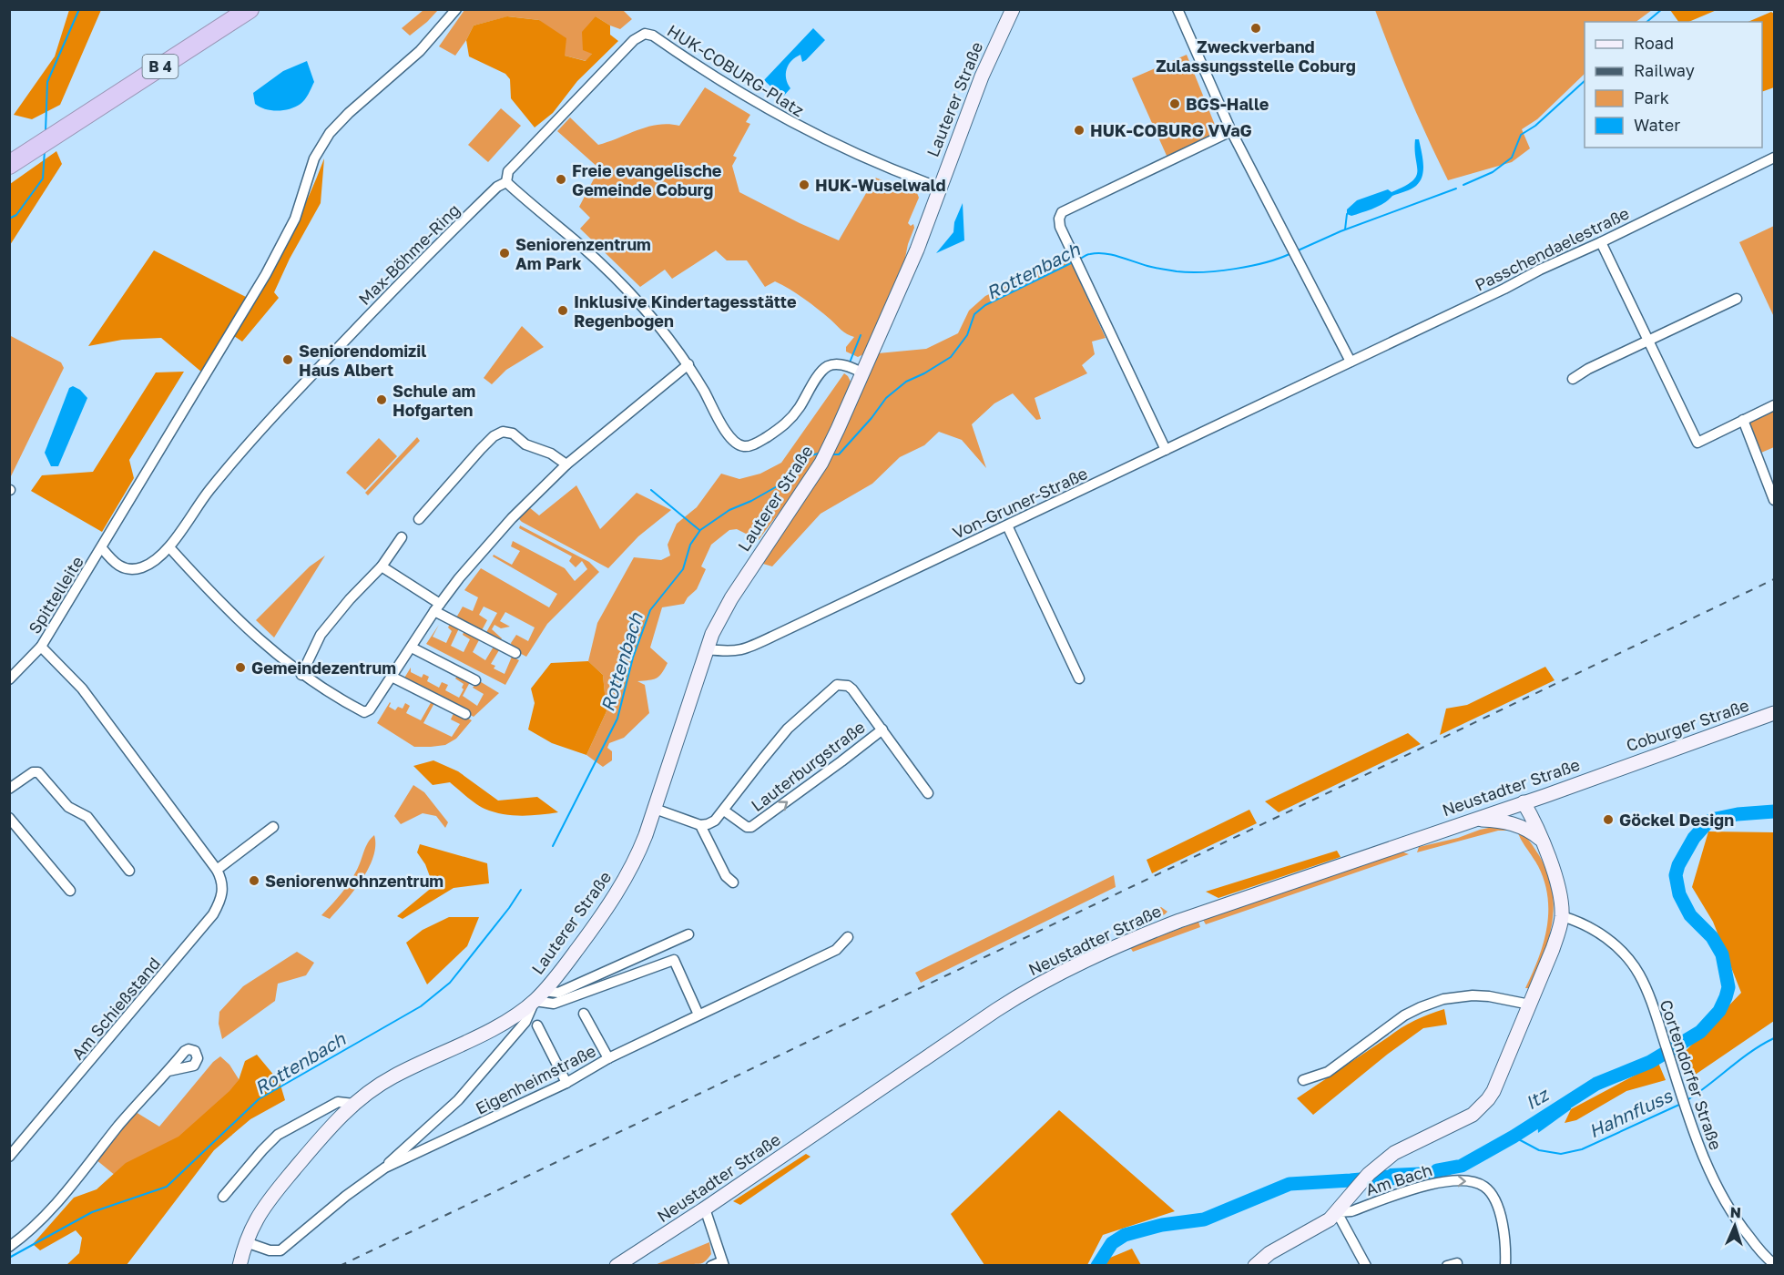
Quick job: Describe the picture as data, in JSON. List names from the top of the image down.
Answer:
{
  "streets": {
    "highway": ["B 4"],
    "street": [
      "HUK-COBURG-Platz",
      "Lauterer Straße",
      "Passchendaelestraße",
      "Max-Böhme-Ring",
      "Von-Gruner-Straße",
      "Spittelleite",
      "Coburger Straße",
      "Lauterburgstraße",
      "Neustadter Straße",
      "Am Schießstand",
      "Cortendorfer Straße",
      "Eigenheimstraße",
      "Am Bach"
    ]
  },
  "crossings": [
    ["HUK-COBURG-Platz", "Lauterer Straße"],
    ["HUK-COBURG-Platz", "Max-Böhme-Ring"],
    ["Lauterer Straße", "Von-Gruner-Straße"],
    ["Lauterer Straße", "Eigenheimstraße"],
    ["Passchendaelestraße", "Von-Gruner-Straße"],
    ["Max-Böhme-Ring", "Spittelleite"],
    ["Spittelleite", "Am Schießstand"],
    ["Coburger Straße", "Neustadter Straße"]
  ],
  "water": ["Rottenbach", "Itz", "Hahnfluss"],
  "places": [
    "Zweckverband Zulassungsstelle Coburg",
    "BGS-Halle",
    "HUK-COBURG VVaG",
    "Freie evangelische Gemeinde Coburg",
    "HUK-Wuselwald",
    "Seniorenzentrum Am Park",
    "Inklusive Kindertagesstätte Regenbogen",
    "Seniorendomizil Haus Albert",
    "Schule am Hofgarten",
    "Gemeindezentrum",
    "Göckel Design",
    "Seniorenwohnzentrum"
  ],
  "legend": [
    "Road",
    "Railway",
    "Park",
    "Water"
  ],
  "north": "top"
}
